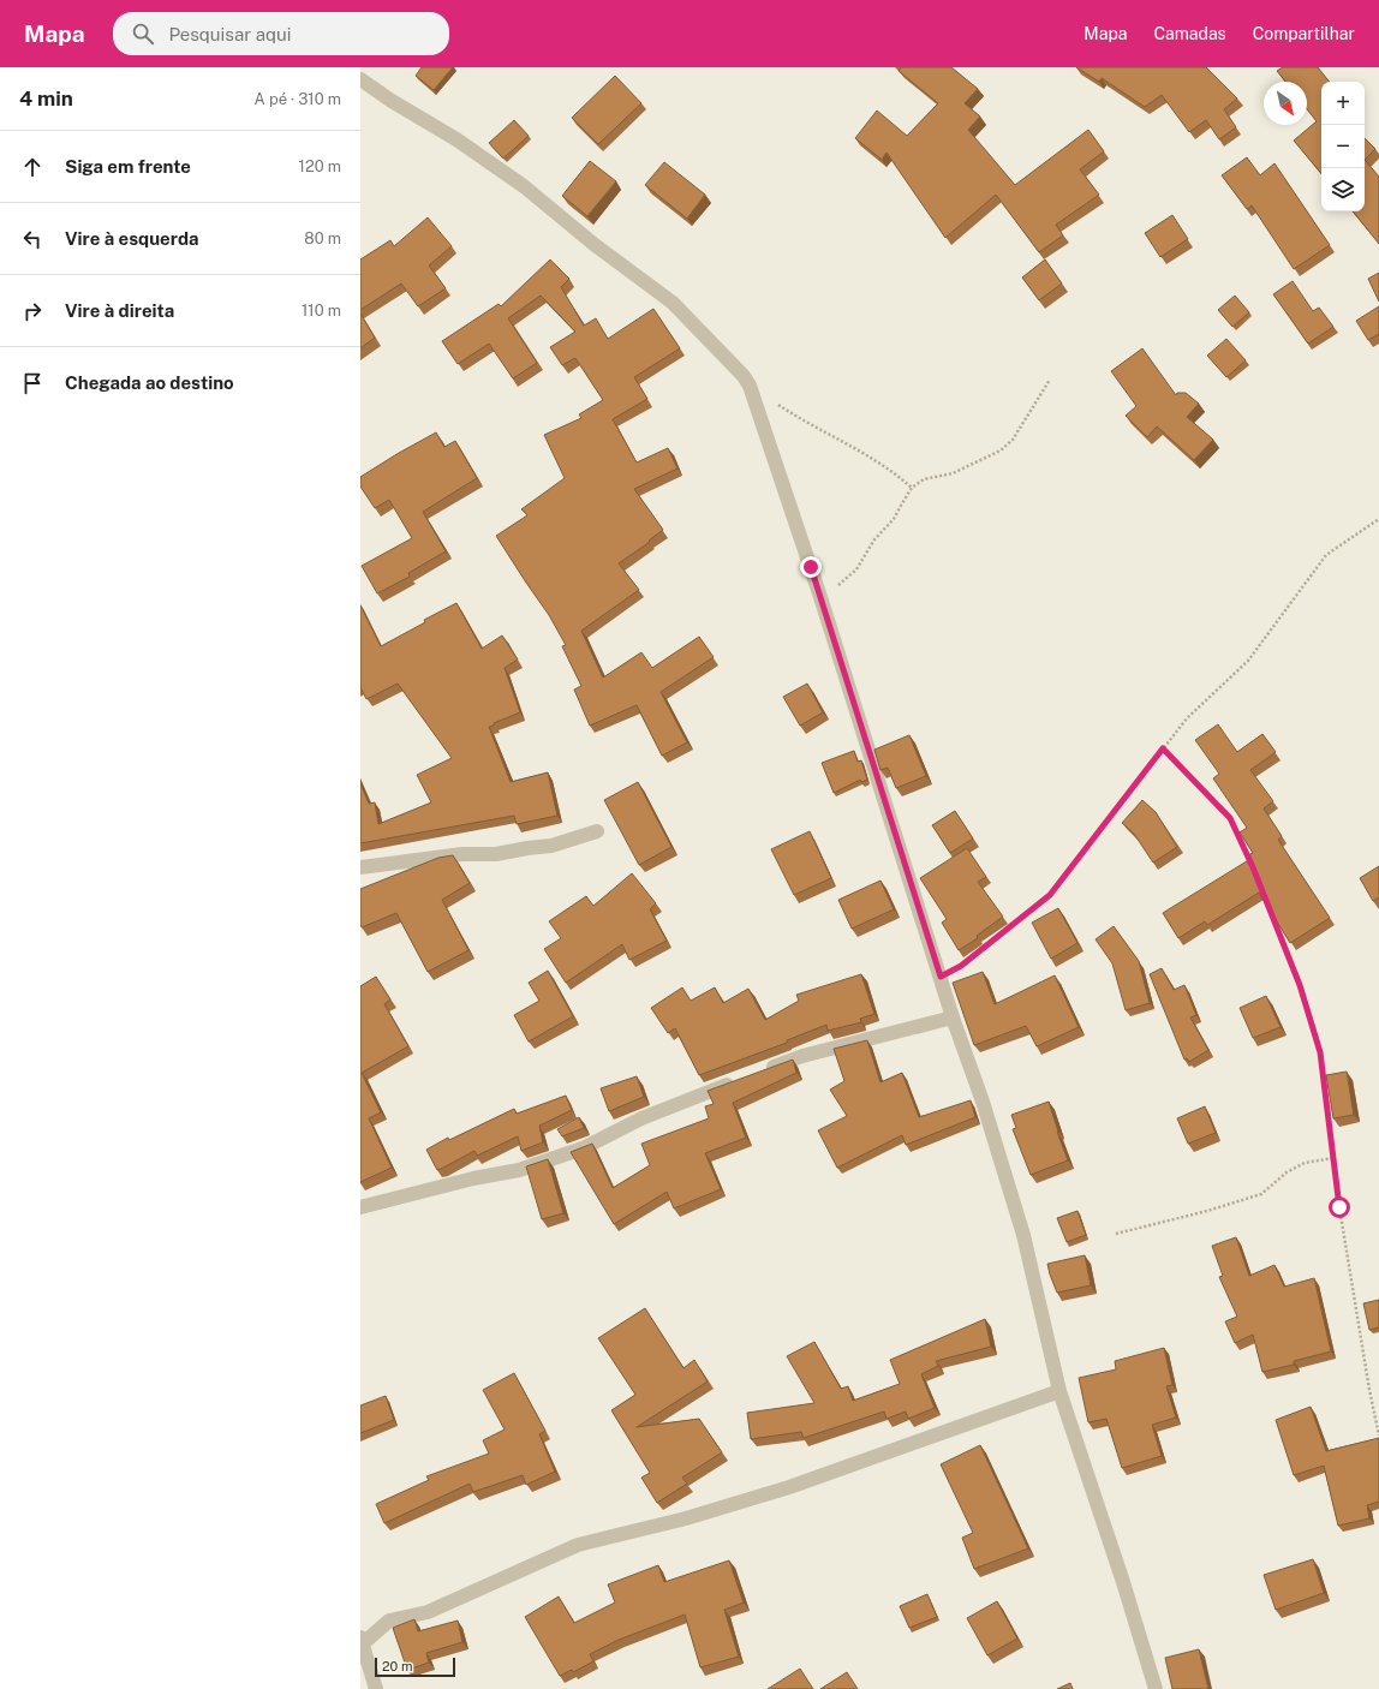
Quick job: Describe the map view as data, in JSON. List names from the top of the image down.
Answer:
{
  "scale_bar": "20 m",
  "north": "bottom right",
  "page": {
    "header": "Mapa",
    "search": "Pesquisar aqui",
    "nav": ["Mapa", "Camadas", "Compartilhar"],
    "heading": ["4 min", "A pé · 310 m"],
    "map_buttons": ["+", "−"],
    "list": [
      ["Siga em frente", "120 m"],
      ["Vire à esquerda", "80 m"],
      ["Vire à direita", "110 m"],
      "Chegada ao destino"
    ],
    "scale": "20 m"
  }
}
